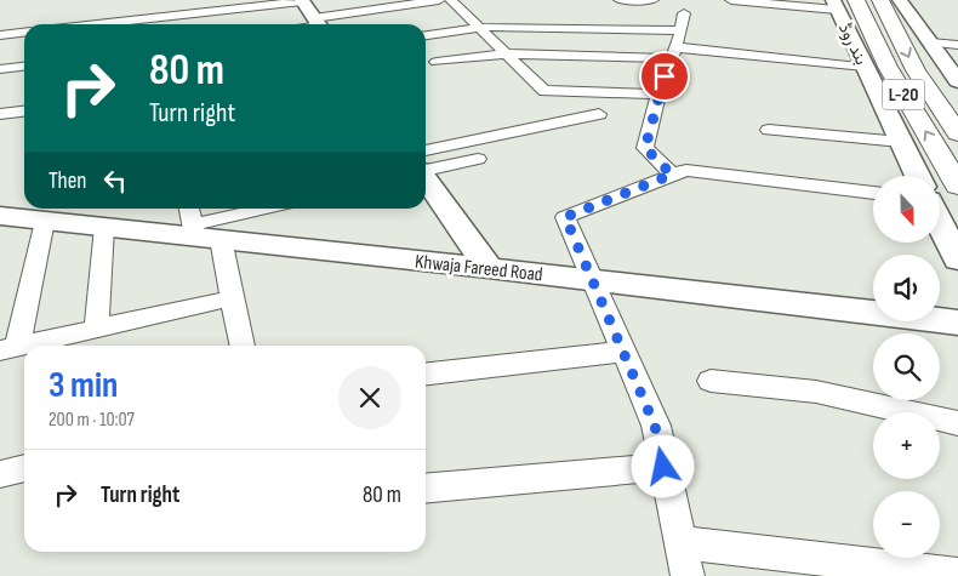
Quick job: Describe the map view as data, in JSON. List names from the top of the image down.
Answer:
{
  "streets": {
    "highway": ["L-20"],
    "main road": ["بند روڈ", "Khwaja Fareed Road"]
  },
  "north": "bottom",
  "page": {
    "turn": ["80 m", "Turn right"],
    "then": "Then",
    "map_buttons": ["+", "−"],
    "heading": ["3 min", "200 m · 10:07"],
    "list": [
      {
        "name": "Turn right",
        "value": "80 m"
      }
    ]
  }
}
